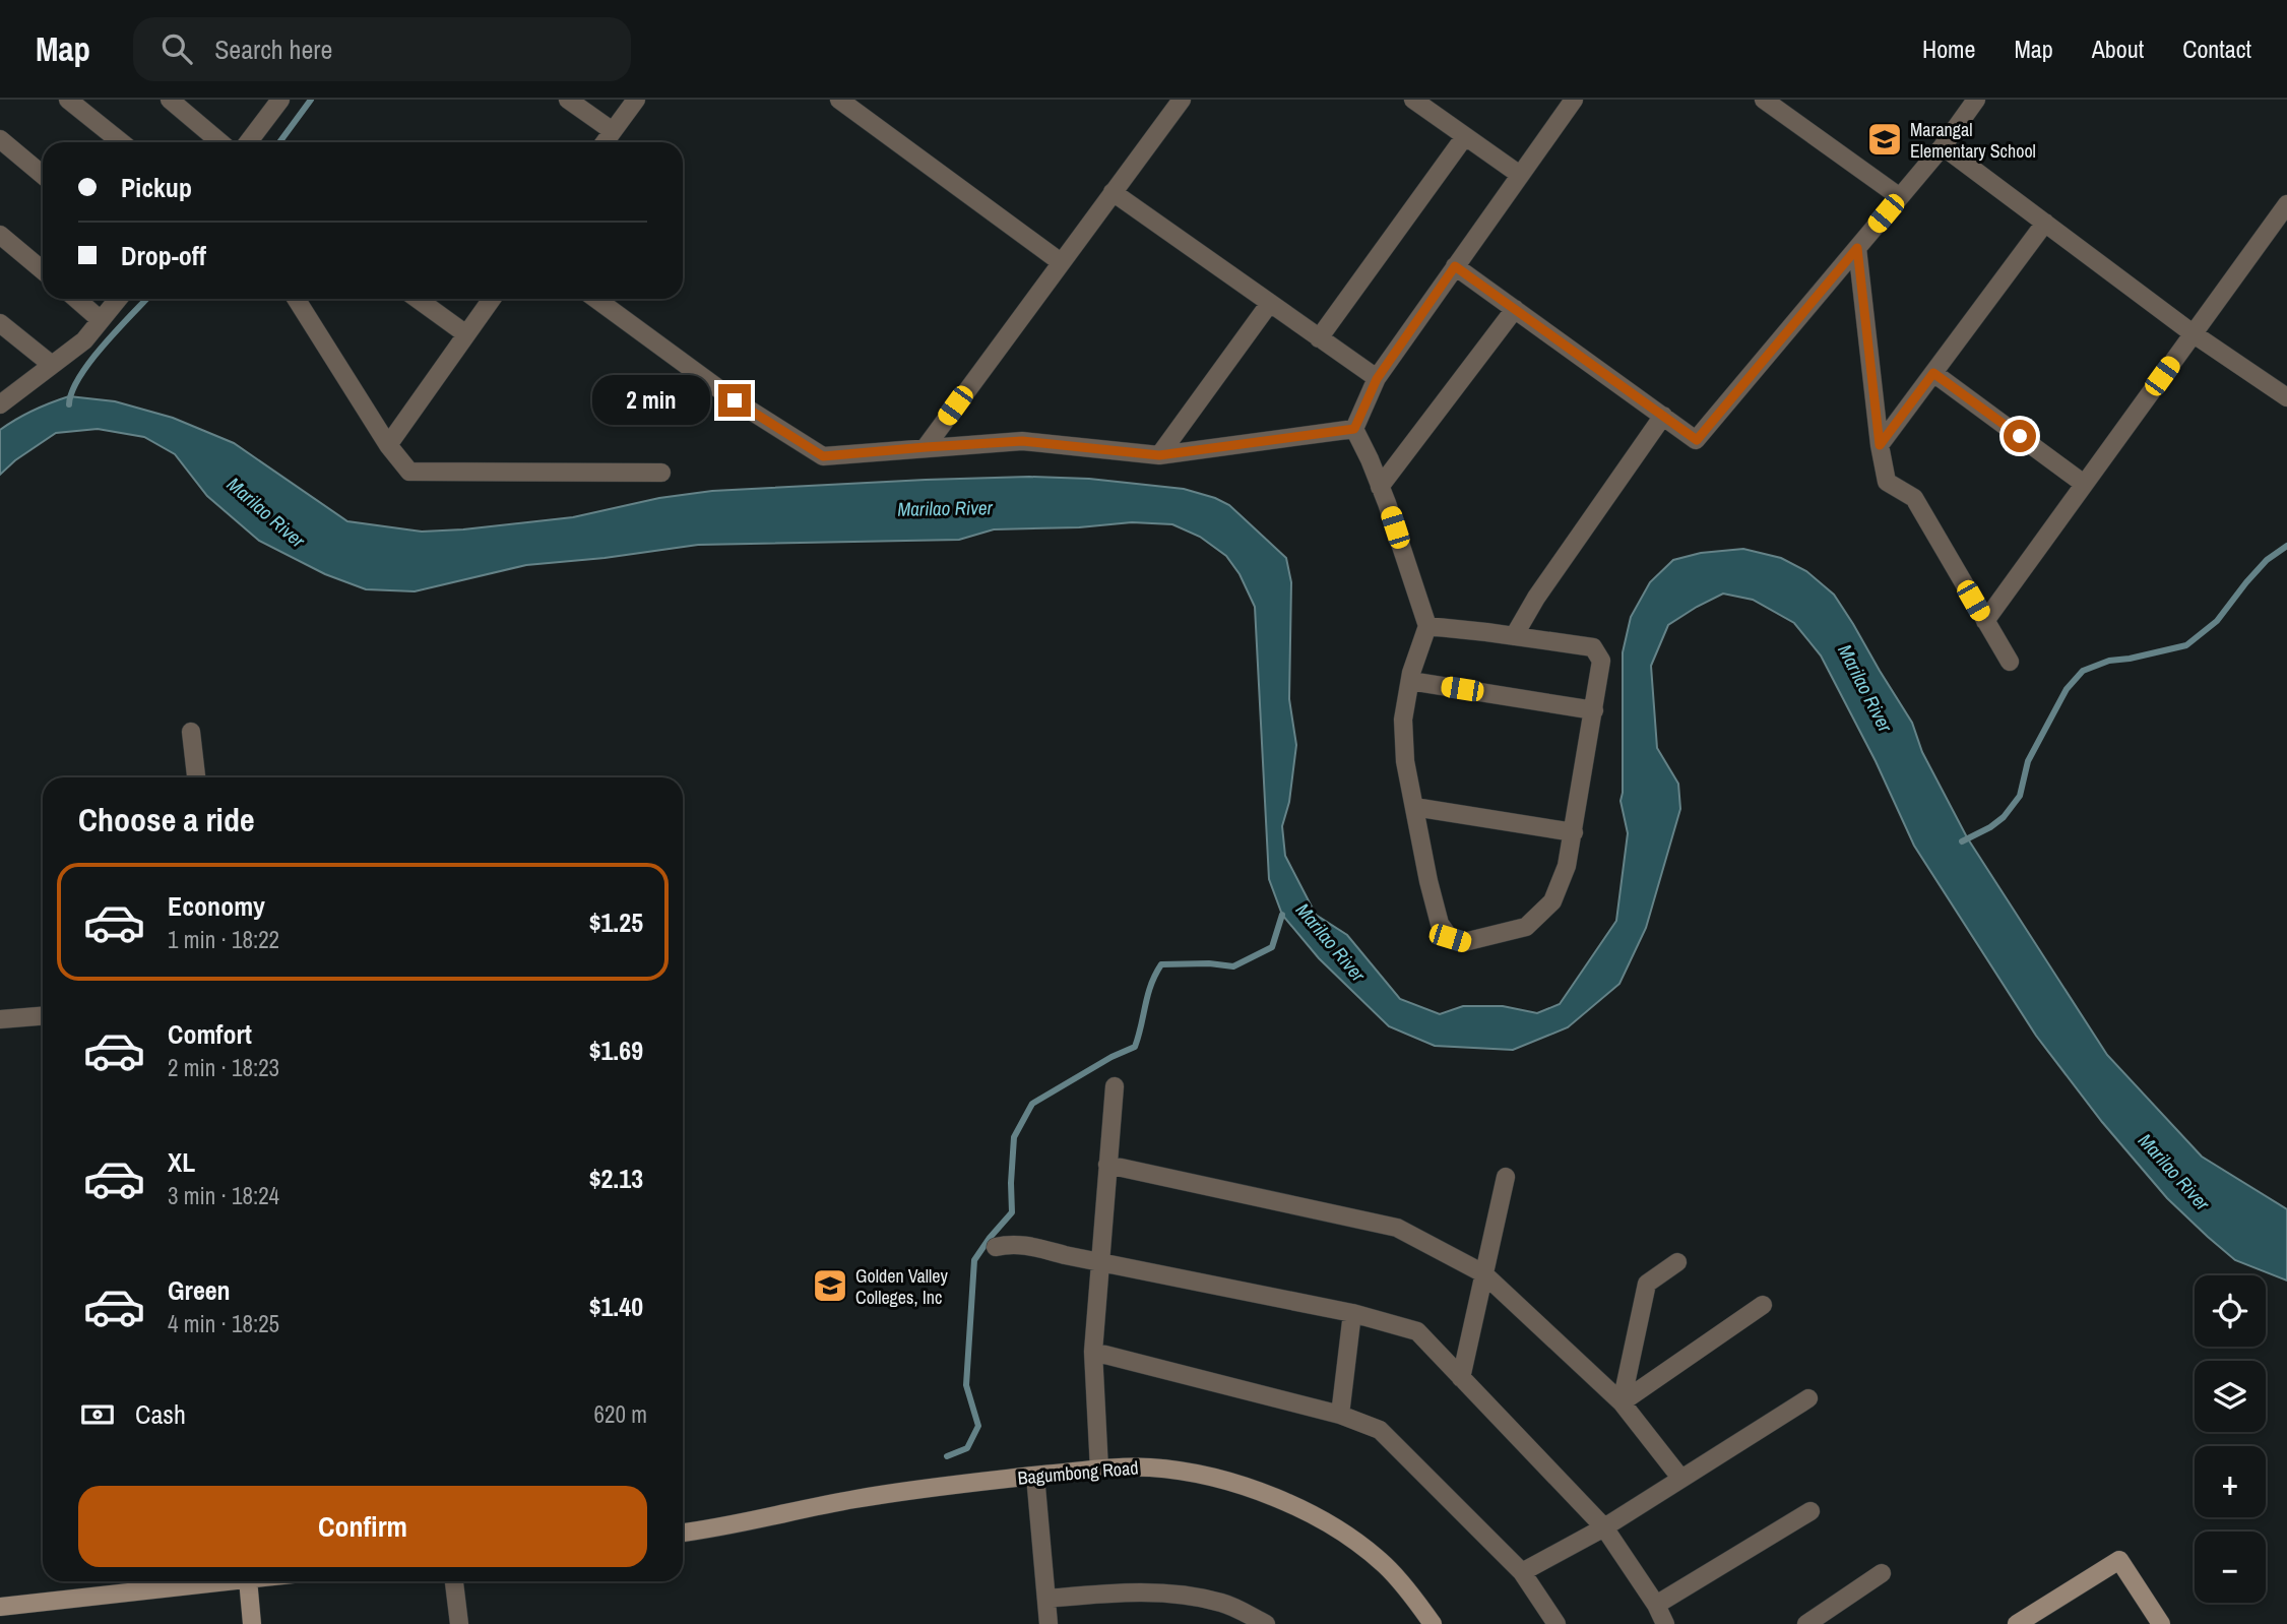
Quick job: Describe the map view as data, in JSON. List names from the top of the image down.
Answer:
{
  "streets": {
    "street": ["Bagumbong Road"]
  },
  "water": ["Marilao River"],
  "places": {
    "school or university": ["Marangal Elementary School", "Golden Valley Colleges, Inc"]
  },
  "page": {
    "header": "Map",
    "search": "Search here",
    "nav": [
      "Home",
      "Map",
      "About",
      "Contact"
    ],
    "banner": ["Pickup", "Drop-off"],
    "bubble": "2 min",
    "heading": "Choose a ride",
    "list": [
      {
        "name": "Economy",
        "note": "1 min · 18:22",
        "value": "$1.25"
      },
      {
        "name": "Comfort",
        "note": "2 min · 18:23",
        "value": "$1.69"
      },
      {
        "name": "XL",
        "note": "3 min · 18:24",
        "value": "$2.13"
      },
      {
        "name": "Green",
        "note": "4 min · 18:25",
        "value": "$1.40"
      }
    ],
    "map_buttons": ["+", "−"],
    "pay": ["Cash", "620 m"],
    "buttons": "Confirm"
  }
}
